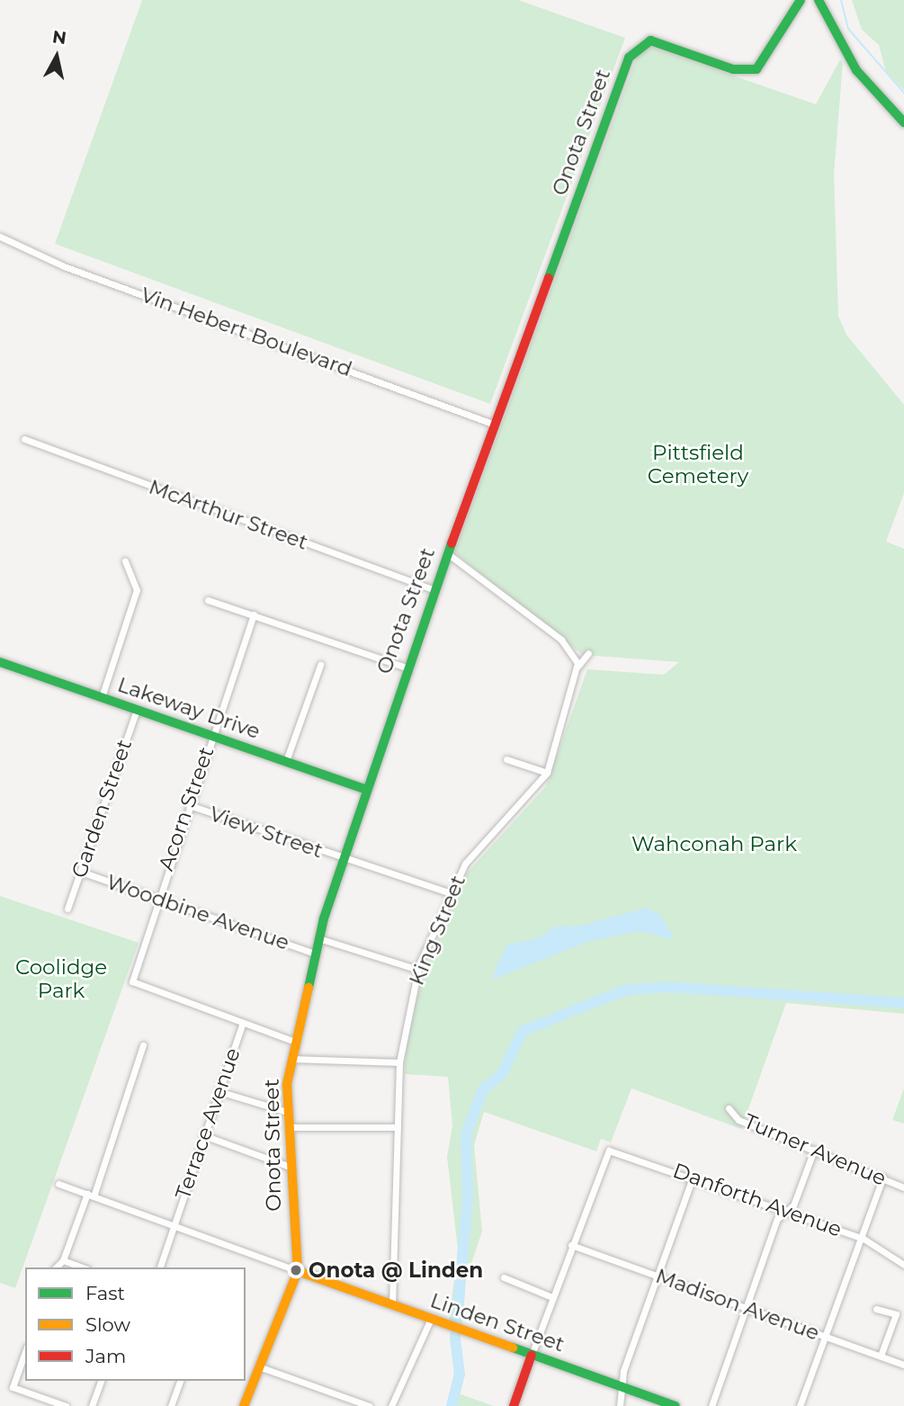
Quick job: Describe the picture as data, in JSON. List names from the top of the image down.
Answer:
{
  "streets": {
    "street": [
      "Onota Street",
      "Vin Hebert Boulevard",
      "McArthur Street",
      "Lakeway Drive",
      "Garden Street",
      "Acorn Street",
      "View Street",
      "Woodbine Avenue",
      "King Street",
      "Terrace Avenue",
      "Turner Avenue",
      "Danforth Avenue",
      "Madison Avenue",
      "Linden Street"
    ]
  },
  "crossings": [
    ["Onota Street", "Vin Hebert Boulevard"],
    ["Onota Street", "McArthur Street"],
    ["Onota Street", "Lakeway Drive"],
    ["Onota Street", "View Street"],
    ["Onota Street", "Woodbine Avenue"],
    ["Onota Street", "Linden Street"],
    ["Lakeway Drive", "Garden Street"],
    ["Lakeway Drive", "Acorn Street"],
    ["Garden Street", "Woodbine Avenue"],
    ["Acorn Street", "View Street"],
    ["Acorn Street", "Woodbine Avenue"],
    ["Acorn Street", "Terrace Avenue"],
    ["View Street", "King Street"],
    ["King Street", "Linden Street"],
    ["Terrace Avenue", "Linden Street"],
    ["Danforth Avenue", "Madison Avenue"]
  ],
  "parks": ["Pittsfield Cemetery", "Wahconah Park", "Coolidge Park"],
  "places": ["Onota @ Linden"],
  "legend": ["Fast", "Slow", "Jam"],
  "north": "top"
}
